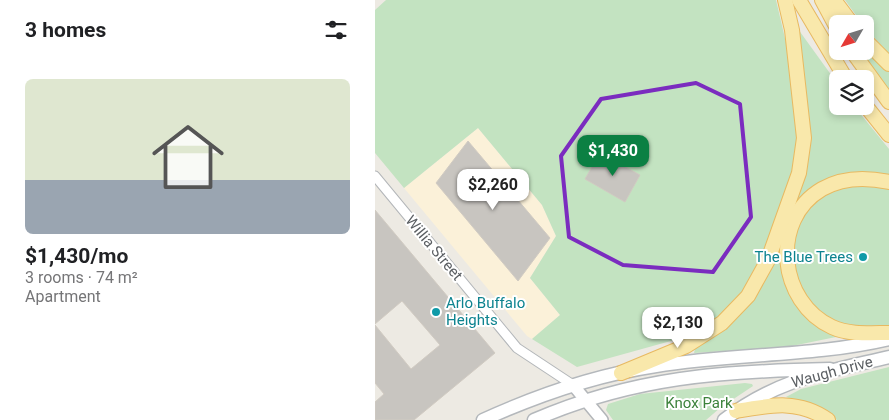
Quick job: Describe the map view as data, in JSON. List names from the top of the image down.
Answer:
{
  "streets": {
    "main road": ["Waugh Drive"],
    "street": ["Willia Street"]
  },
  "parks": ["Knox Park"],
  "places": ["The Blue Trees", "Arlo Buffalo Heights"],
  "north": "bottom left",
  "page": {
    "heading": "3 homes",
    "list": [
      {
        "name": "$1,430/mo",
        "note": "3 rooms · 74 m² · Apartment"
      }
    ],
    "price": ["$1,430", "$2,260", "$2,130"]
  }
}
